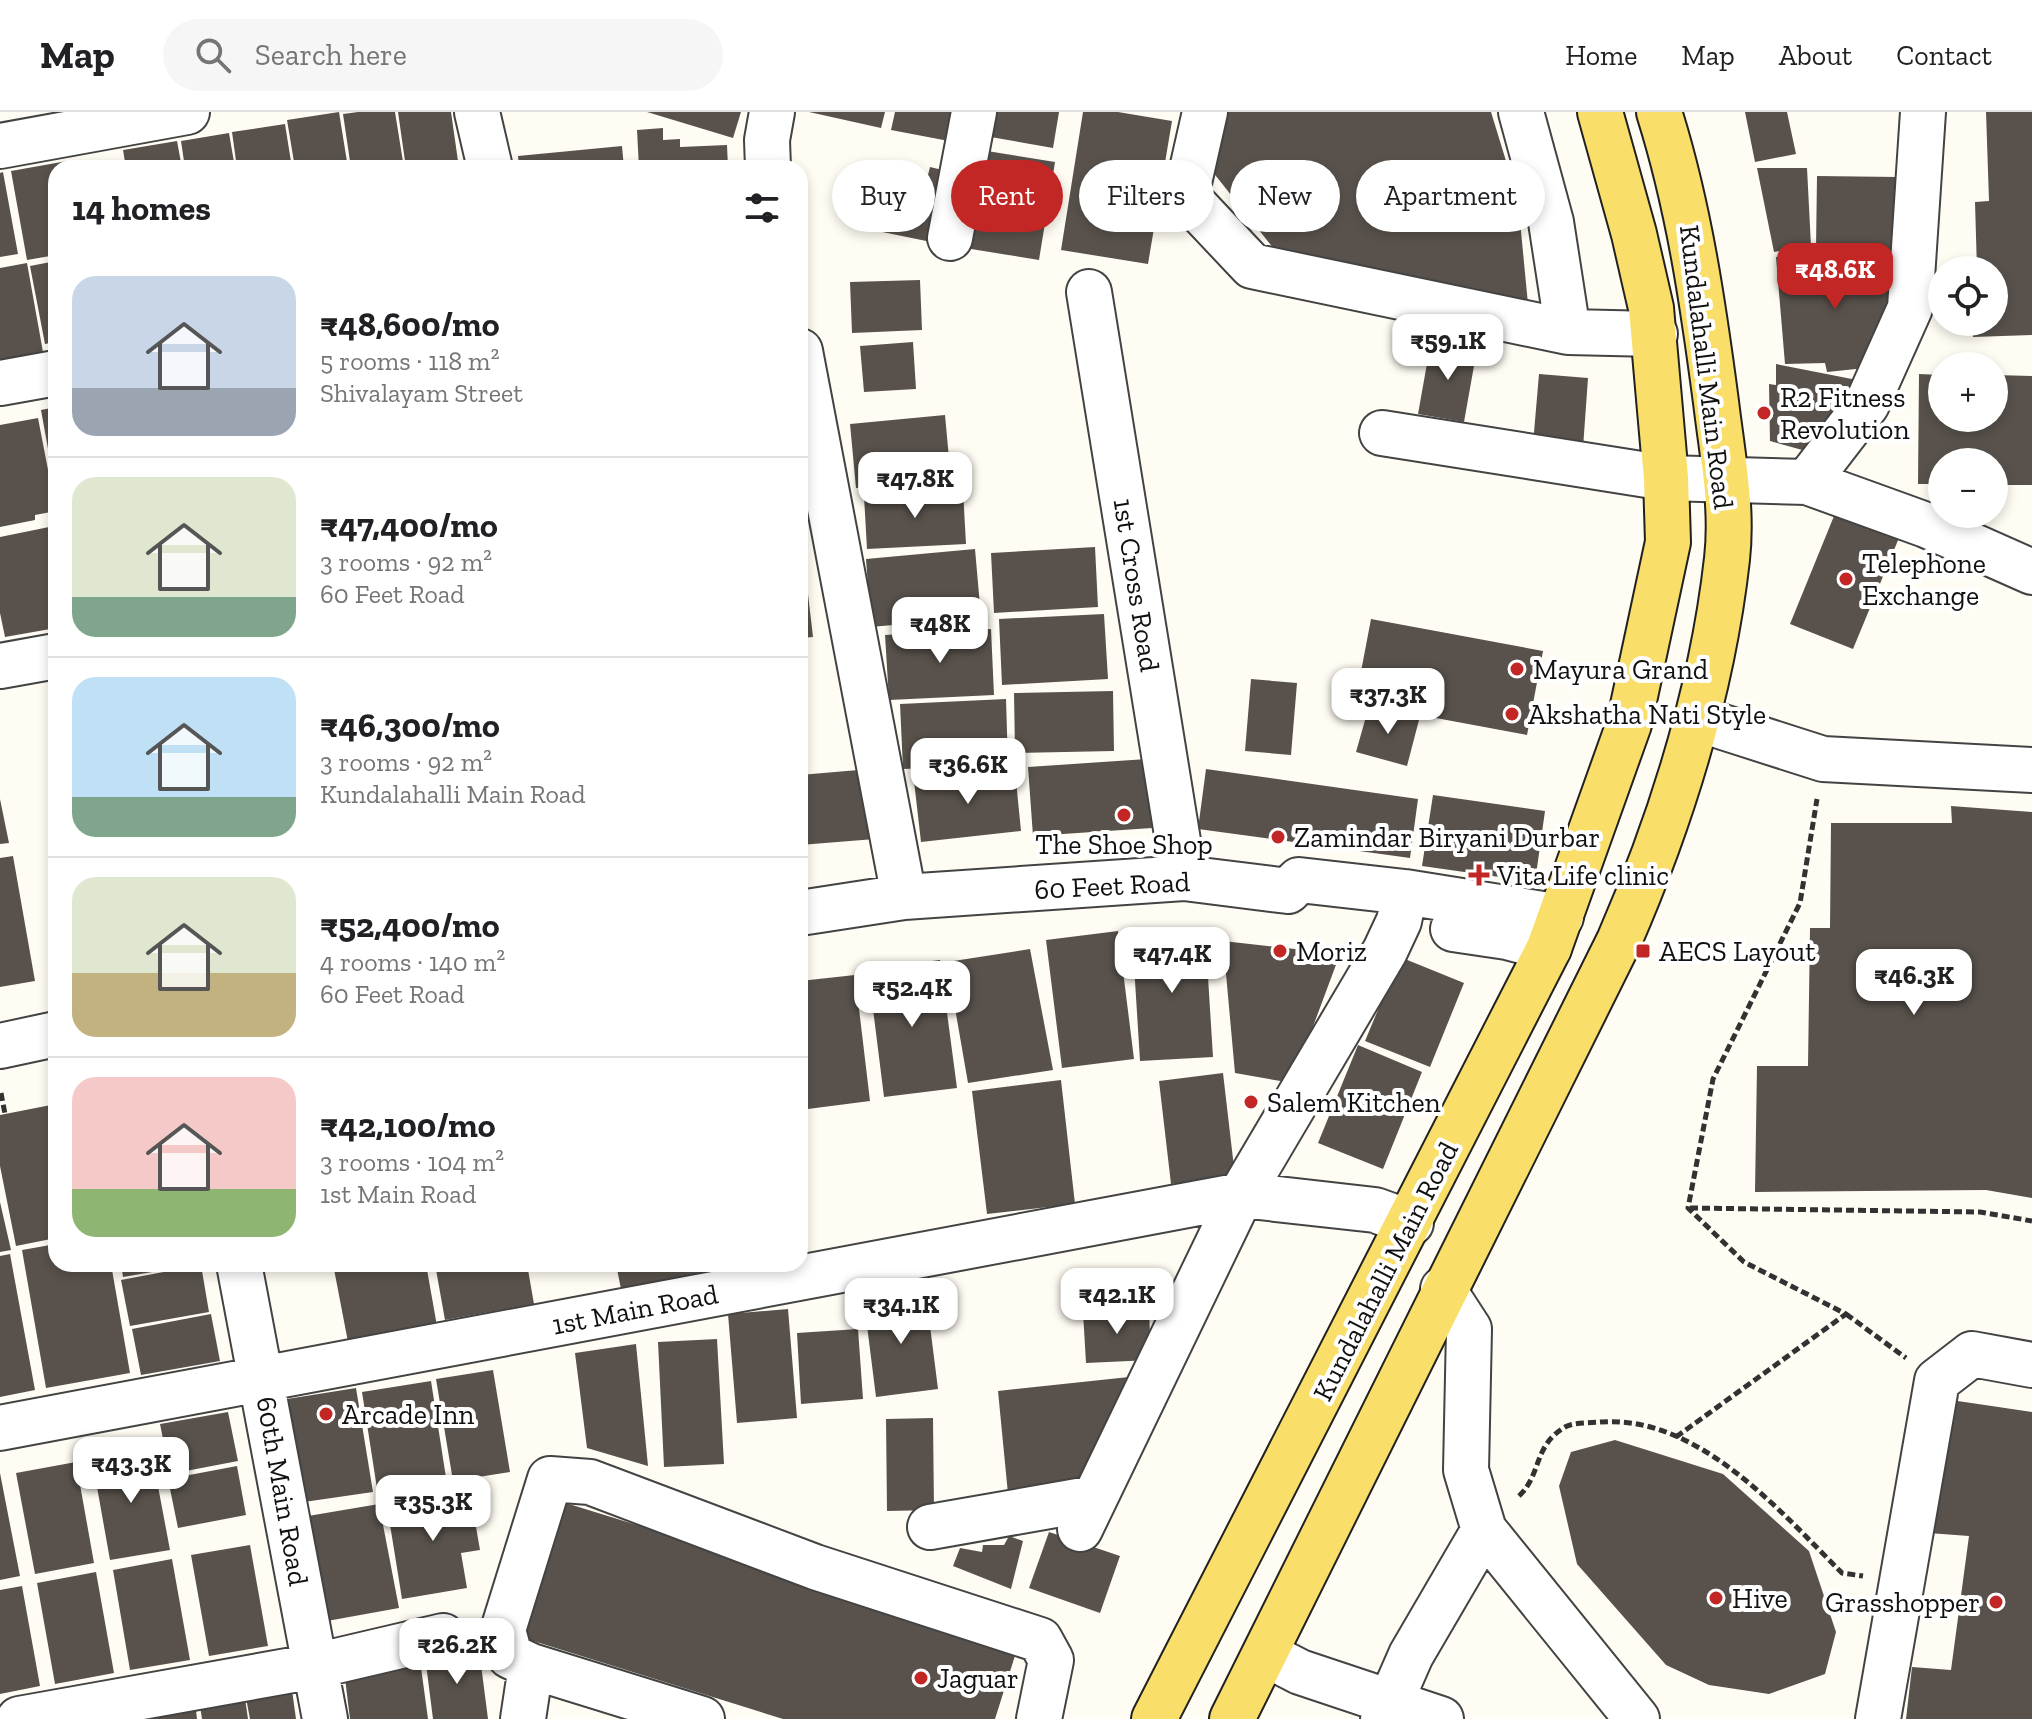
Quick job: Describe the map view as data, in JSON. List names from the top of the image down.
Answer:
{
  "streets": {
    "main road": ["Kundalahalli Main Road"],
    "street": [
      "1st Cross Road",
      "60 Feet Road",
      "1st Main Road",
      "60th Main Road"
    ]
  },
  "crossings": [
    ["Kundalahalli Main Road", "1st Main Road"],
    ["1st Cross Road", "60 Feet Road"],
    ["1st Main Road", "60th Main Road"]
  ],
  "places": {
    "other": [
      "R2 Fitness Revolution",
      "Telephone Exchange",
      "Mayura Grand",
      "Akshatha Nati Style",
      "The Shoe Shop",
      "Zamindar Biryani Durbar",
      "Moriz",
      "Salem Kitchen",
      "Arcade Inn",
      "Hive",
      "Grasshopper",
      "Jaguar"
    ],
    "health": ["Vita Life clinic"],
    "transit": ["AECS Layout"]
  },
  "page": {
    "header": "Map",
    "search": "Search here",
    "nav": [
      "Home",
      "Map",
      "About",
      "Contact"
    ],
    "chip": [
      "Buy",
      "Rent",
      "Filters",
      "New",
      "Apartment"
    ],
    "heading": "14 homes",
    "price": [
      "₹48.6K",
      "₹59.1K",
      "₹47.8K",
      "₹48K",
      "₹37.3K",
      "₹36.6K",
      "₹47.4K",
      "₹46.3K",
      "₹52.4K",
      "₹42.1K",
      "₹34.1K",
      "₹43.3K",
      "₹35.3K",
      "₹26.2K"
    ],
    "map_buttons": ["+", "−"],
    "list": [
      {
        "name": "₹48,600/mo",
        "note": "5 rooms · 118 m² · Shivalayam Street"
      },
      {
        "name": "₹47,400/mo",
        "note": "3 rooms · 92 m² · 60 Feet Road"
      },
      {
        "name": "₹46,300/mo",
        "note": "3 rooms · 92 m² · Kundalahalli Main Road"
      },
      {
        "name": "₹52,400/mo",
        "note": "4 rooms · 140 m² · 60 Feet Road"
      },
      {
        "name": "₹42,100/mo",
        "note": "3 rooms · 104 m² · 1st Main Road"
      }
    ]
  }
}
